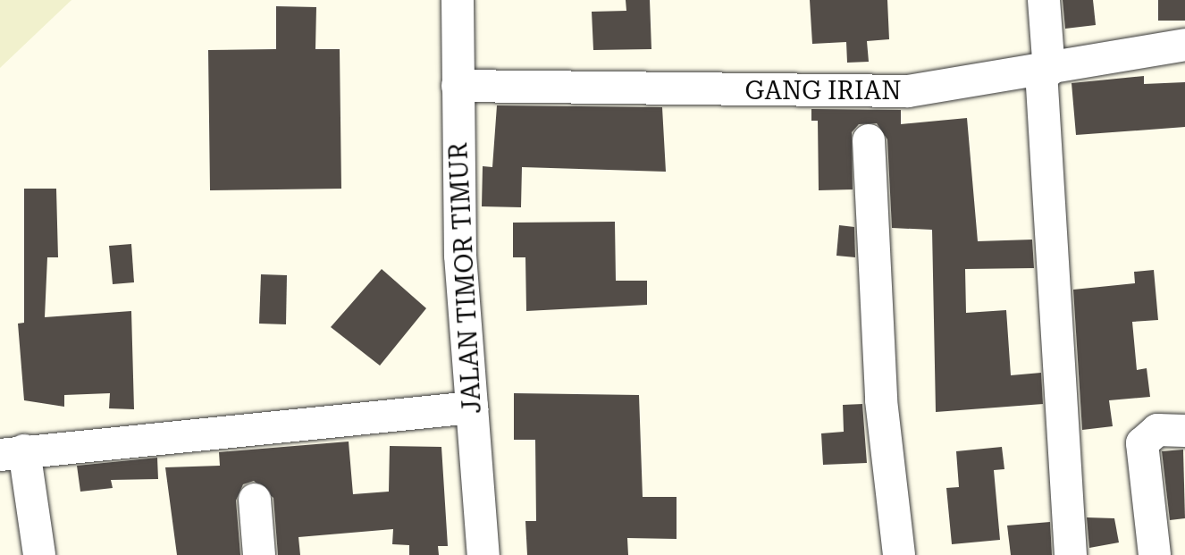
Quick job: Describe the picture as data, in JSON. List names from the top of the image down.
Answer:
{
  "streets": {
    "street": ["GANG IRIAN", "JALAN TIMOR TIMUR"]
  },
  "crossings": [
    ["GANG IRIAN", "JALAN TIMOR TIMUR"]
  ]
}
